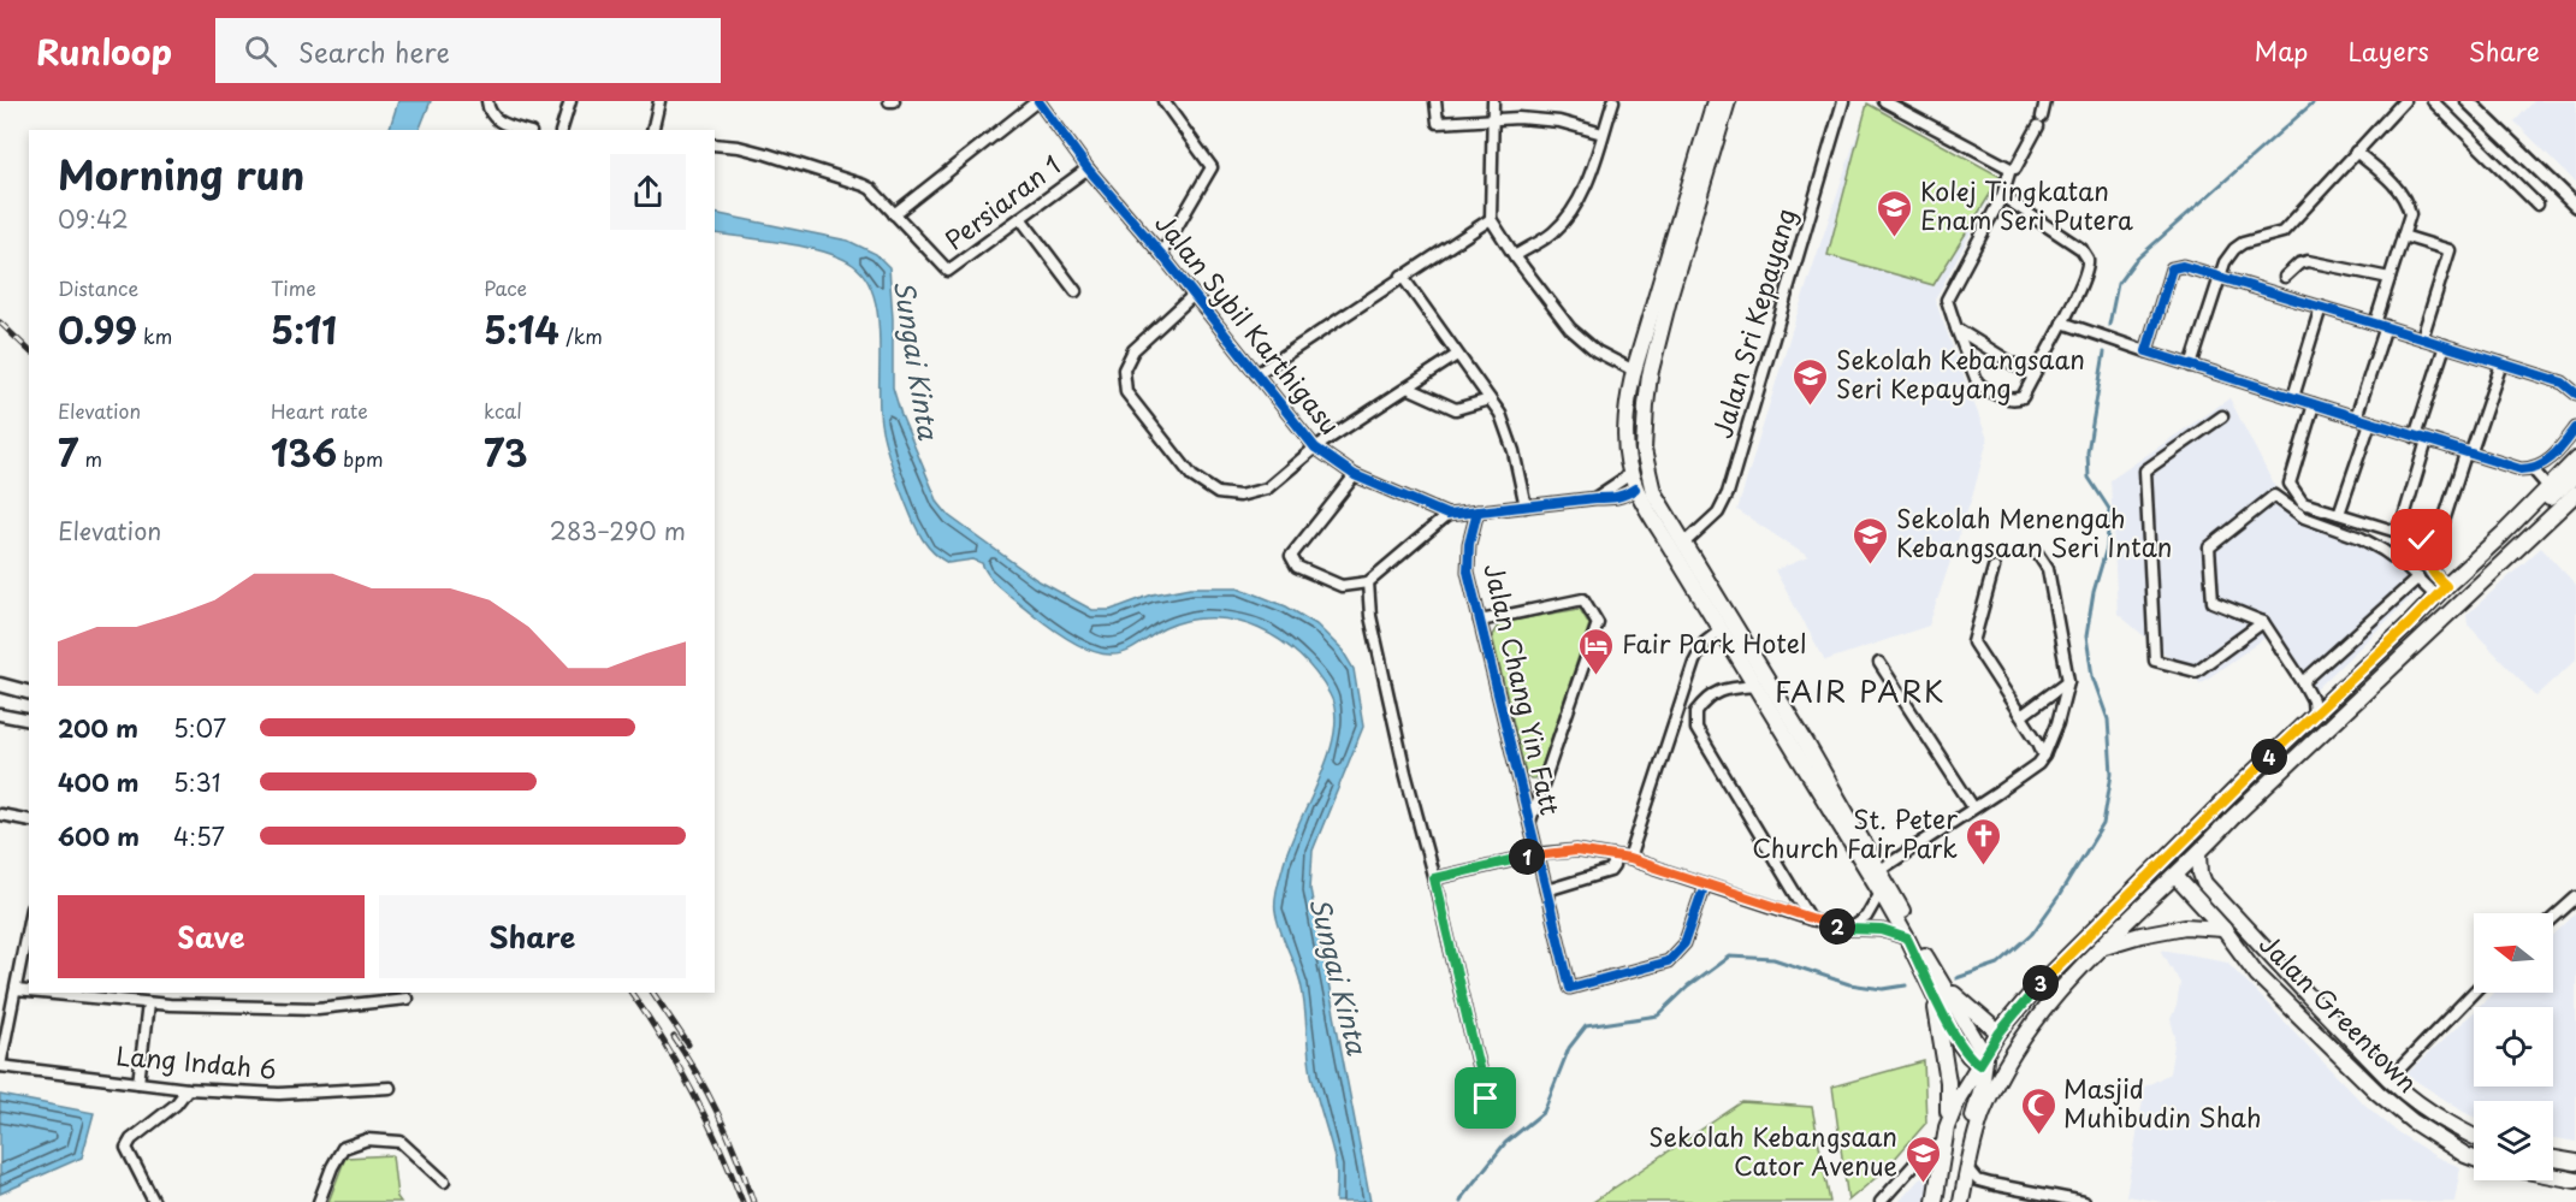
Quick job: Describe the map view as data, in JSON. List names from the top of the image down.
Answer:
{
  "streets": {
    "main road": ["Jalan Greentown"],
    "street": [
      "Persiaran 1",
      "Jalan Sri Kepayang",
      "Jalan Sybil Karthigasu",
      "Jalan Chang Yin Fatt",
      "Lang Indah 6"
    ]
  },
  "crossings": [
    ["Persiaran 1", "Jalan Sybil Karthigasu"]
  ],
  "districts": ["FAIR PARK"],
  "water": ["Sungai Kinta"],
  "places": {
    "school or university": [
      "Kolej Tingkatan Enam Seri Putera",
      "Sekolah Kebangsaan Seri Kepayang",
      "Sekolah Menengah Kebangsaan Seri Intan",
      "Sekolah Kebangsaan Cator Avenue"
    ],
    "hotel": ["Fair Park Hotel"],
    "church": ["St. Peter Church Fair Park"],
    "mosque": ["Masjid Muhibudin Shah"]
  },
  "north": "left",
  "page": {
    "header": "Runloop",
    "search": "Search here",
    "nav": ["Map", "Layers", "Share"],
    "heading": ["Morning run", "09:42"],
    "stats": [
      ["Distance", "0.99 km"],
      ["Time", "5:11"],
      ["Pace", "5:14 /km"],
      ["Elevation", "7 m"],
      ["Heart rate", "136 bpm"],
      ["kcal", "73"]
    ],
    "chart": ["Elevation", "283–290 m"],
    "list": [
      {
        "name": "200 m",
        "note": "5:07"
      },
      {
        "name": "400 m",
        "note": "5:31"
      },
      {
        "name": "600 m",
        "note": "4:57"
      }
    ],
    "pins": [
      "4",
      "1",
      "2",
      "3"
    ],
    "buttons": ["Save", "Share"]
  }
}
